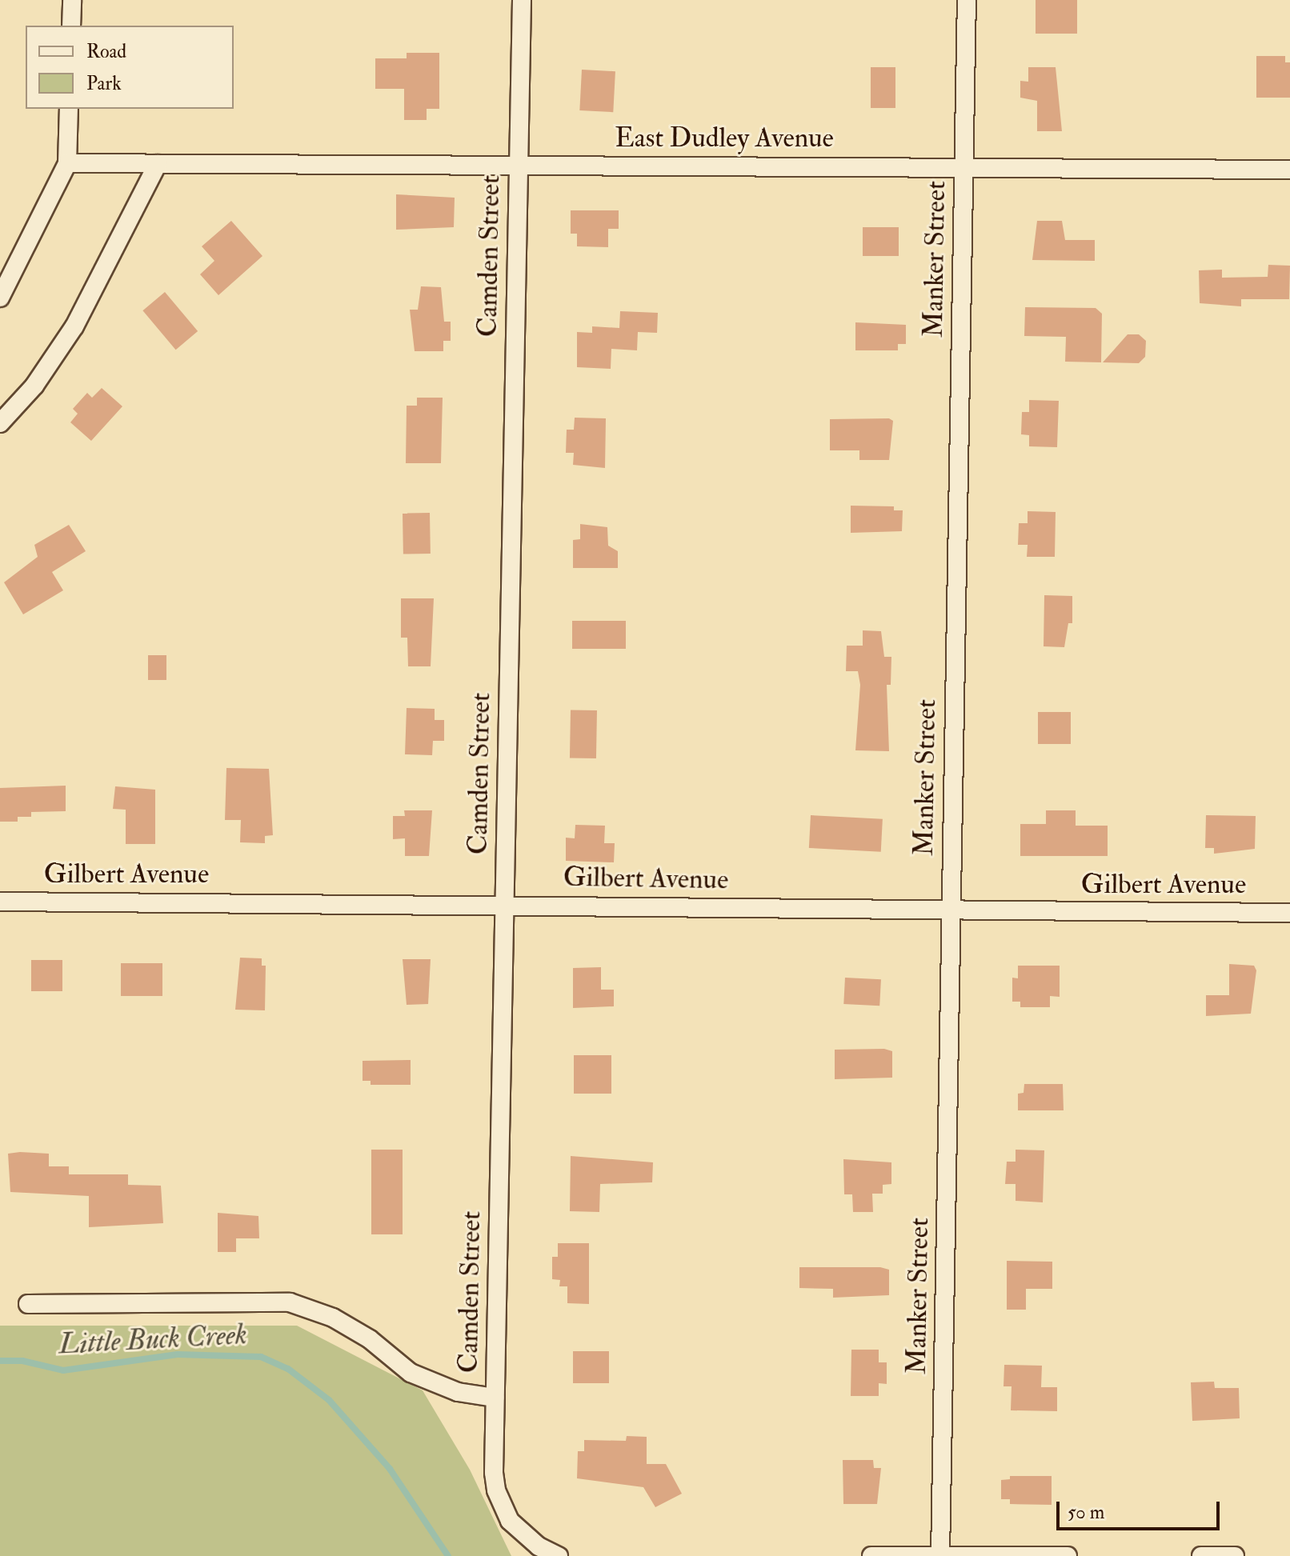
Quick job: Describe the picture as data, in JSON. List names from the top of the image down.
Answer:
{
  "streets": {
    "street": [
      "East Dudley Avenue",
      "Camden Street",
      "Manker Street",
      "Gilbert Avenue"
    ]
  },
  "crossings": [
    ["East Dudley Avenue", "Camden Street"],
    ["East Dudley Avenue", "Manker Street"],
    ["Camden Street", "Gilbert Avenue"],
    ["Manker Street", "Gilbert Avenue"]
  ],
  "water": ["Little Buck Creek"],
  "legend": ["Road", "Park"],
  "scale_bar": "50 m"
}
